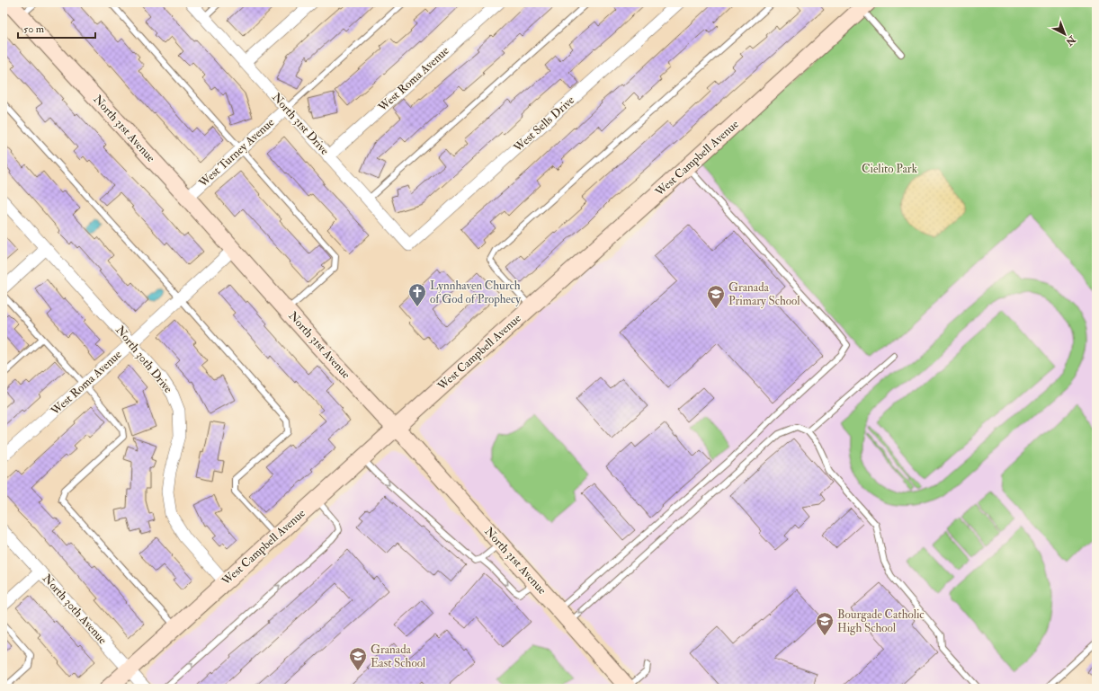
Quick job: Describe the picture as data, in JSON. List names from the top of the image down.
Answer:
{
  "streets": {
    "street": [
      "West Roma Avenue",
      "North 31st Drive",
      "West Sells Drive",
      "North 31st Avenue",
      "West Turney Avenue",
      "West Campbell Avenue",
      "North 30th Drive",
      "North 30th Avenue"
    ]
  },
  "crossings": [
    ["West Roma Avenue", "North 31st Drive"],
    ["West Roma Avenue", "North 31st Avenue"],
    ["West Roma Avenue", "North 30th Drive"],
    ["North 31st Drive", "West Sells Drive"],
    ["North 31st Drive", "West Turney Avenue"],
    ["North 31st Avenue", "West Turney Avenue"],
    ["North 31st Avenue", "West Campbell Avenue"],
    ["West Campbell Avenue", "North 30th Drive"],
    ["West Campbell Avenue", "North 30th Avenue"]
  ],
  "parks": ["Cielito Park"],
  "places": {
    "church": ["Lynnhaven Church of God of Prophecy"],
    "school or university": ["Granada Primary School", "Bourgade Catholic High School", "Granada East School"]
  },
  "scale_bar": "50 m",
  "north": "bottom right"
}
